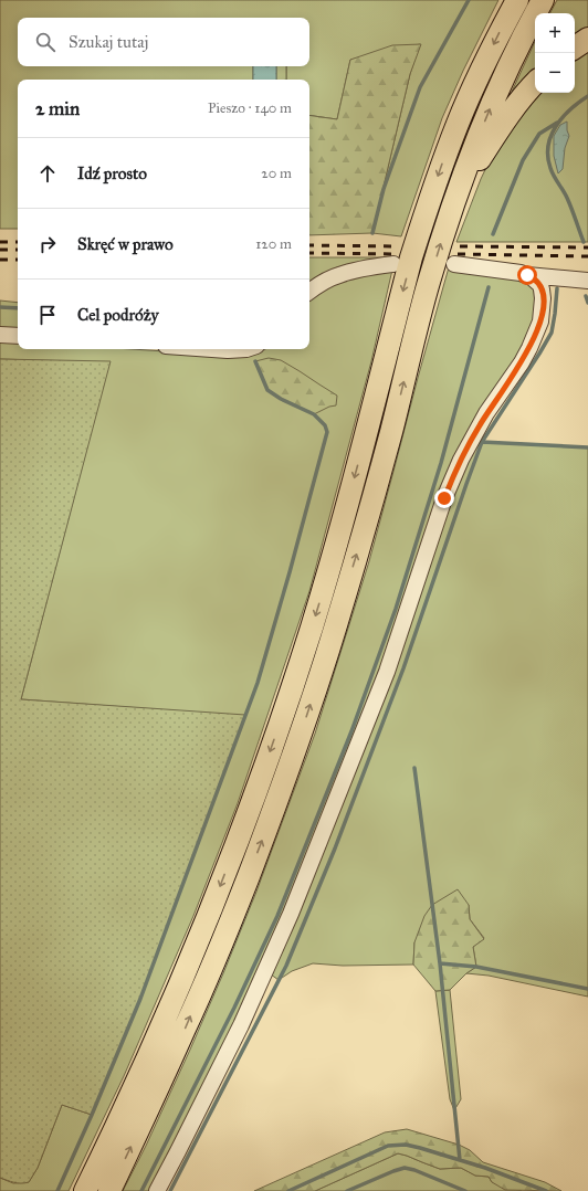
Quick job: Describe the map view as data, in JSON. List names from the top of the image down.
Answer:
{
  "page": {
    "map_buttons": ["+", "−"],
    "search": "Szukaj tutaj",
    "heading": ["2 min", "Pieszo · 140 m"],
    "list": [
      ["Idź prosto", "20 m"],
      ["Skręć w prawo", "120 m"],
      "Cel podróży"
    ]
  }
}
